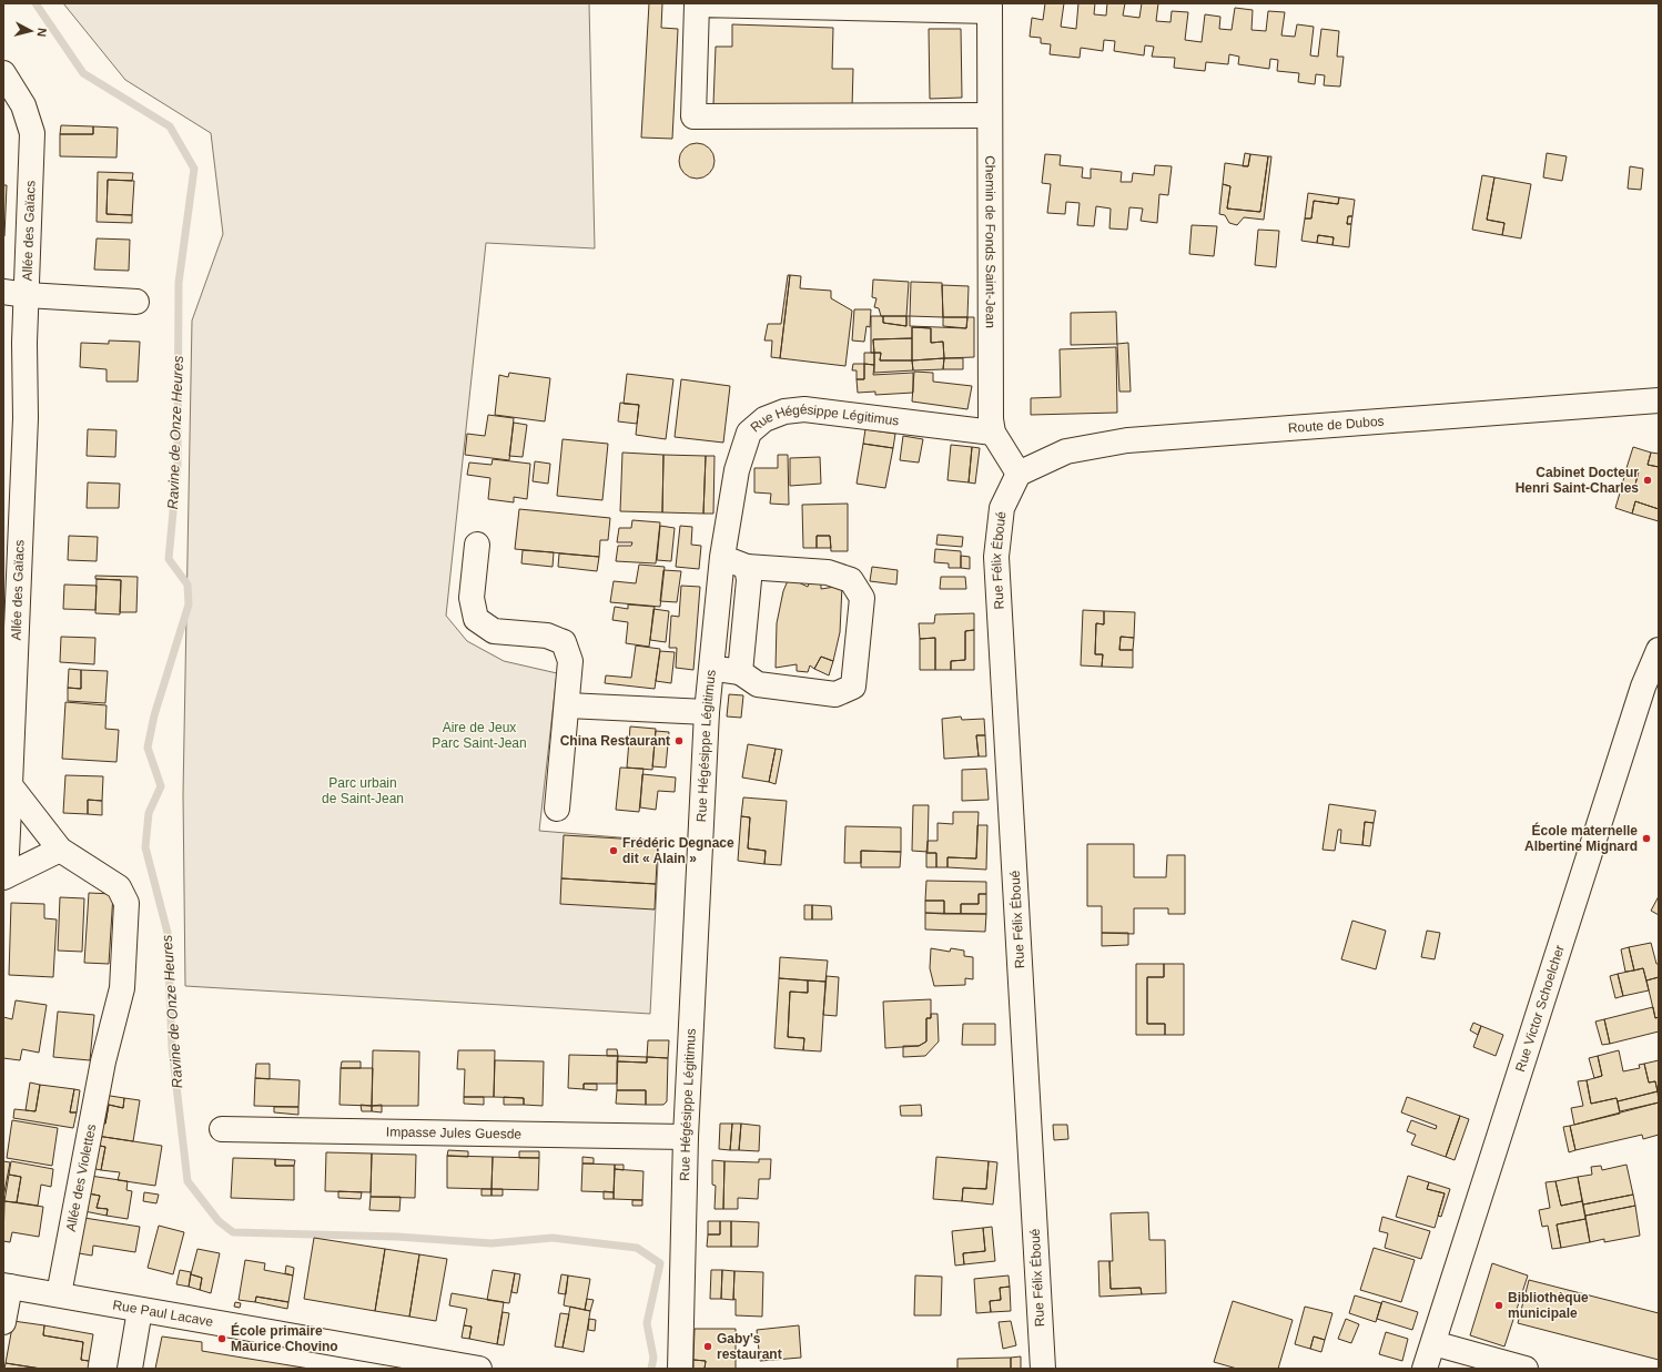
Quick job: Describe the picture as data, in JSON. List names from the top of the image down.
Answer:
{
  "streets": {
    "street": [
      "Allée des Gaïacs",
      "Chemin de Fonds Saint-Jean",
      "Route de Dubos",
      "Rue Hégésippe Légitimus",
      "Rue Félix Éboué",
      "Rue Victor Schoelcher",
      "Impasse Jules Guesde",
      "Allée des Violettes",
      "Rue Paul Lacave"
    ]
  },
  "crossings": [
    ["Chemin de Fonds Saint-Jean", "Route de Dubos"],
    ["Chemin de Fonds Saint-Jean", "Rue Hégésippe Légitimus"],
    ["Chemin de Fonds Saint-Jean", "Rue Félix Éboué"],
    ["Route de Dubos", "Rue Félix Éboué"],
    ["Rue Hégésippe Légitimus", "Impasse Jules Guesde"],
    ["Allée des Violettes", "Rue Paul Lacave"]
  ],
  "water": ["Ravine de Onze Heures"],
  "parks": ["Aire de Jeux Parc Saint-Jean", "Parc urbain de Saint-Jean"],
  "places": [
    "Cabinet Docteur Henri Saint-Charles",
    "China Restaurant",
    "École maternelle Albertine Mignard",
    "Frédéric Degnace dit « Alain »",
    "Bibliothèque municipale",
    "École primaire Maurice Chovino",
    "Gaby's restaurant"
  ],
  "north": "right"
}
